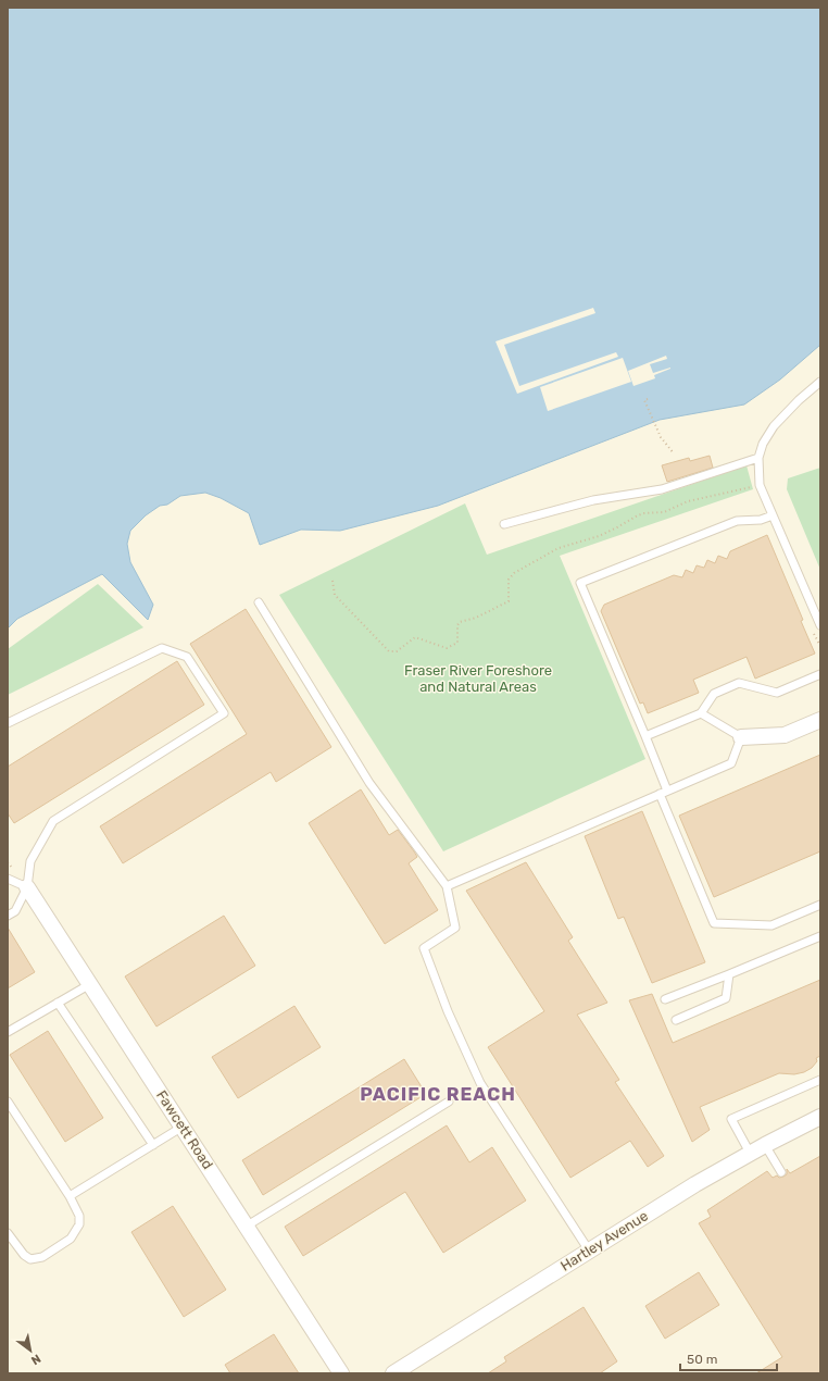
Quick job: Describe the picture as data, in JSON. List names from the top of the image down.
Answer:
{
  "streets": {
    "street": ["Fawcett Road", "Hartley Avenue"]
  },
  "districts": ["PACIFIC REACH"],
  "parks": ["Fraser River Foreshore and Natural Areas"],
  "scale_bar": "50 m",
  "north": "bottom right"
}
